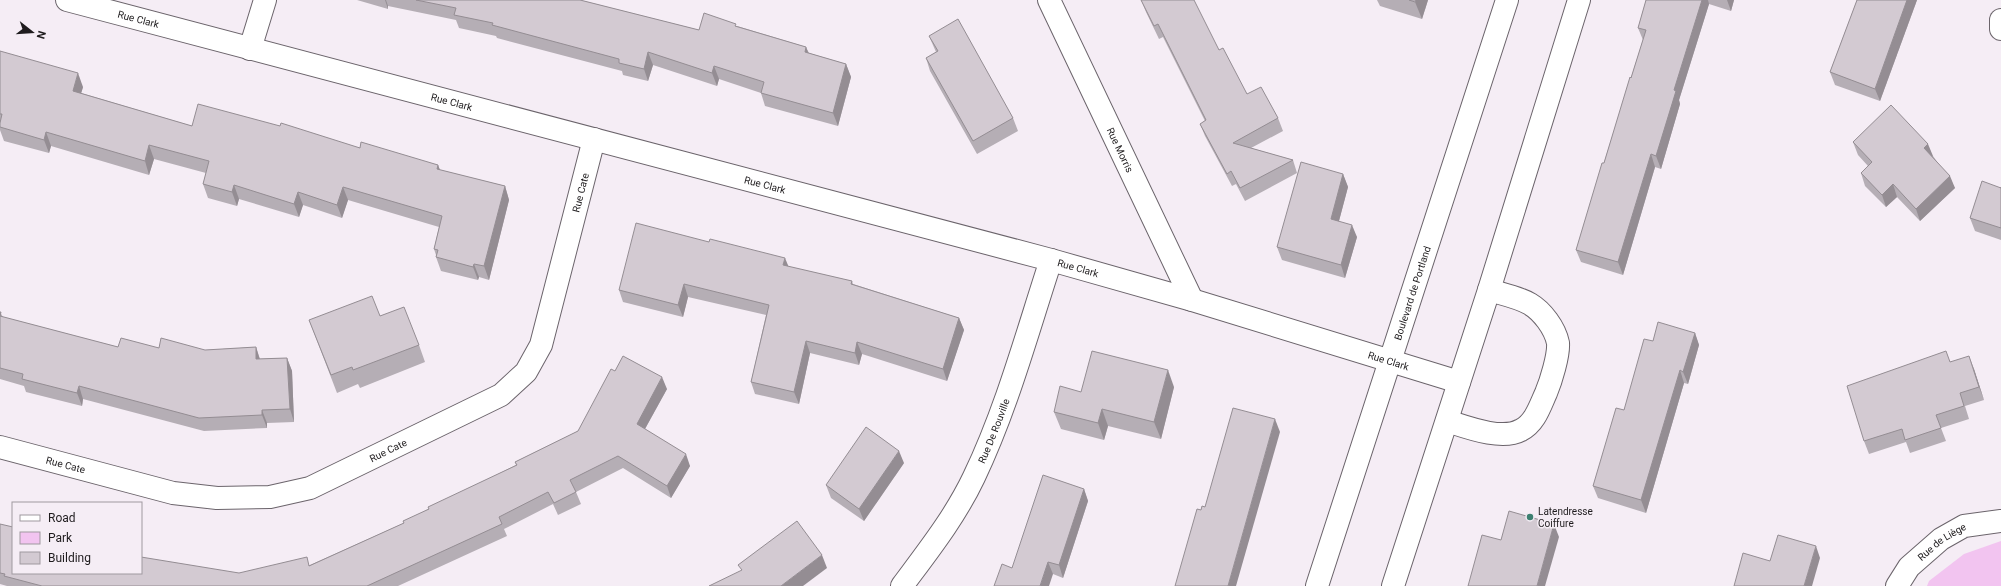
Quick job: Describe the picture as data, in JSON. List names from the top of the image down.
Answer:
{
  "streets": {
    "street": [
      "Rue Clark",
      "Rue Morris",
      "Rue Cate",
      "Boulevard de Portland",
      "Rue De Rouville",
      "Rue de Liège"
    ]
  },
  "crossings": [
    ["Rue Clark", "Rue Morris"],
    ["Rue Clark", "Rue Cate"],
    ["Rue Clark", "Boulevard de Portland"],
    ["Rue Clark", "Rue De Rouville"]
  ],
  "places": ["Latendresse Coiffure"],
  "legend": ["Road", "Park", "Building"],
  "north": "right"
}
